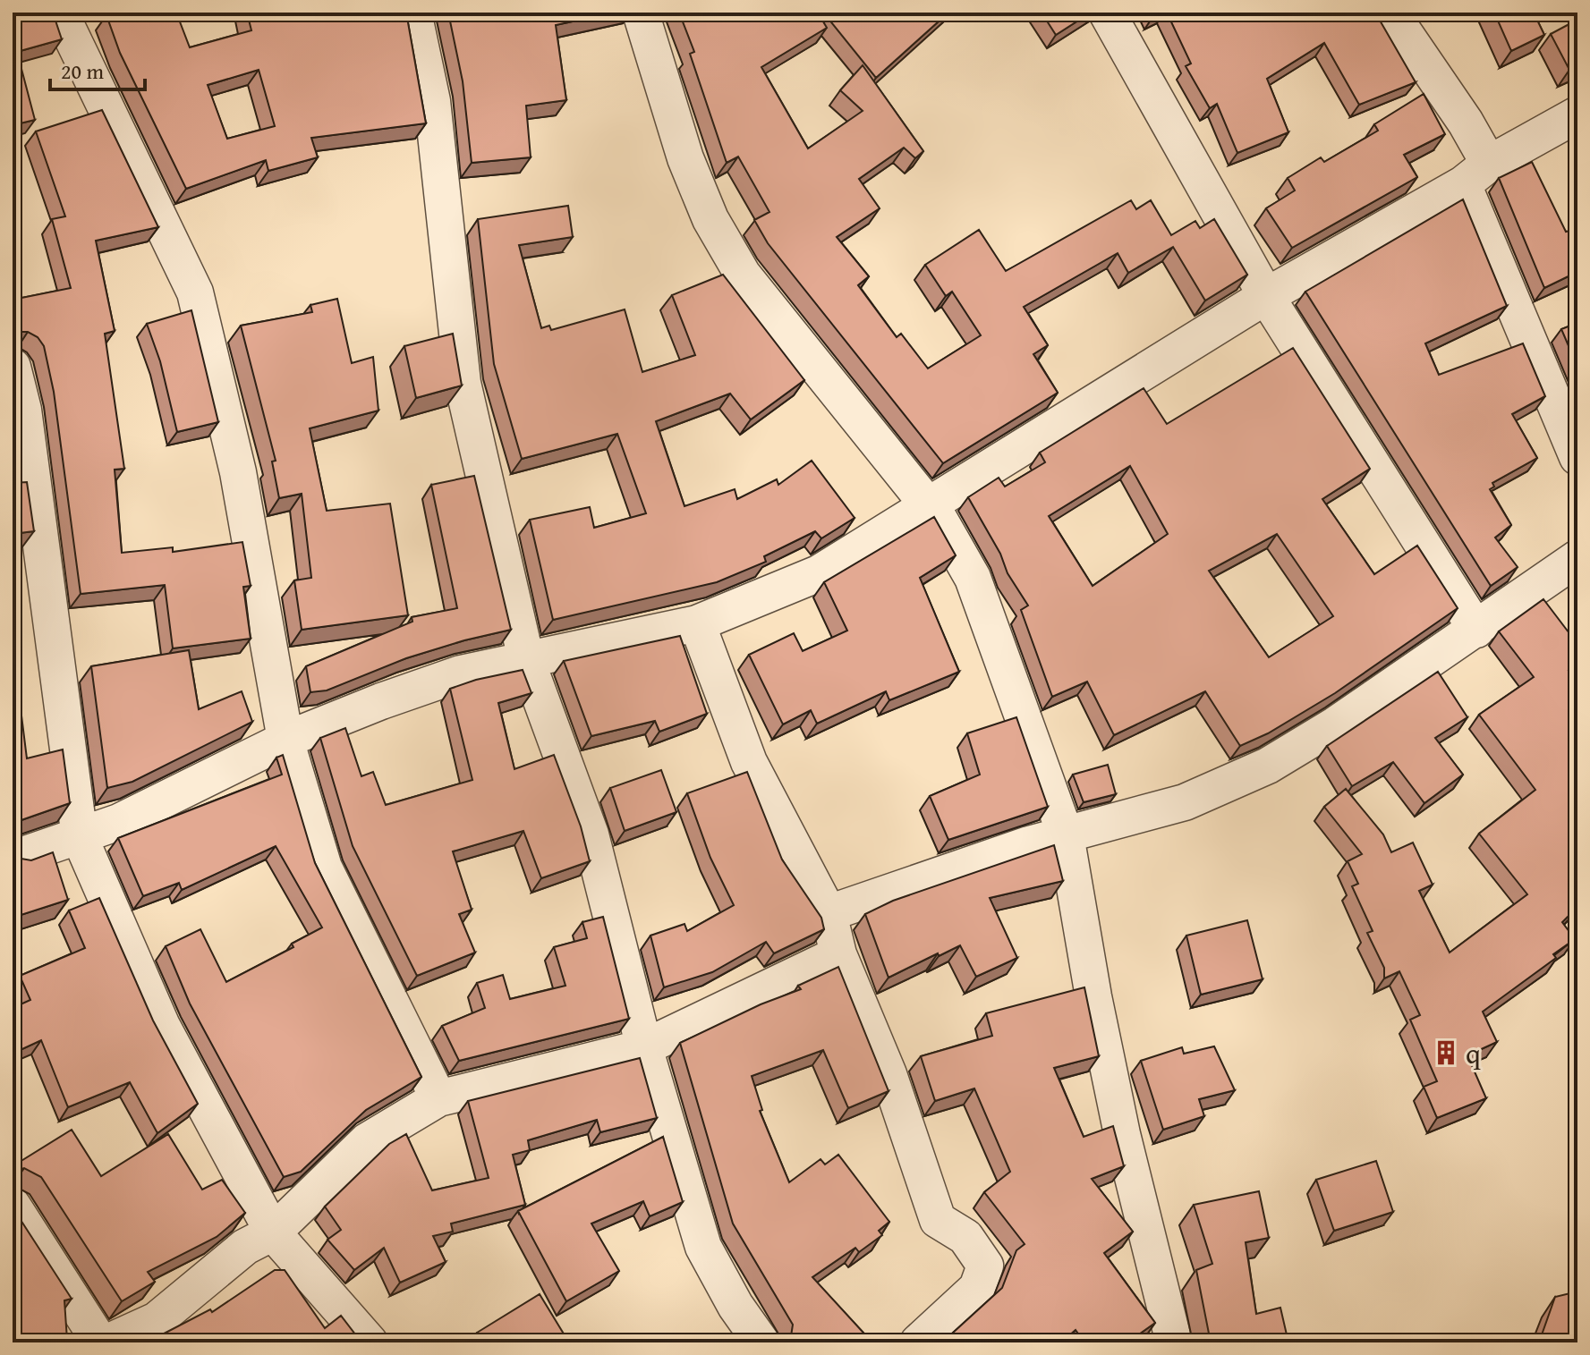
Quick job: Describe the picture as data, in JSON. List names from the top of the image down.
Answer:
{
  "places": {
    "building": ["q"]
  },
  "scale_bar": "20 m"
}
